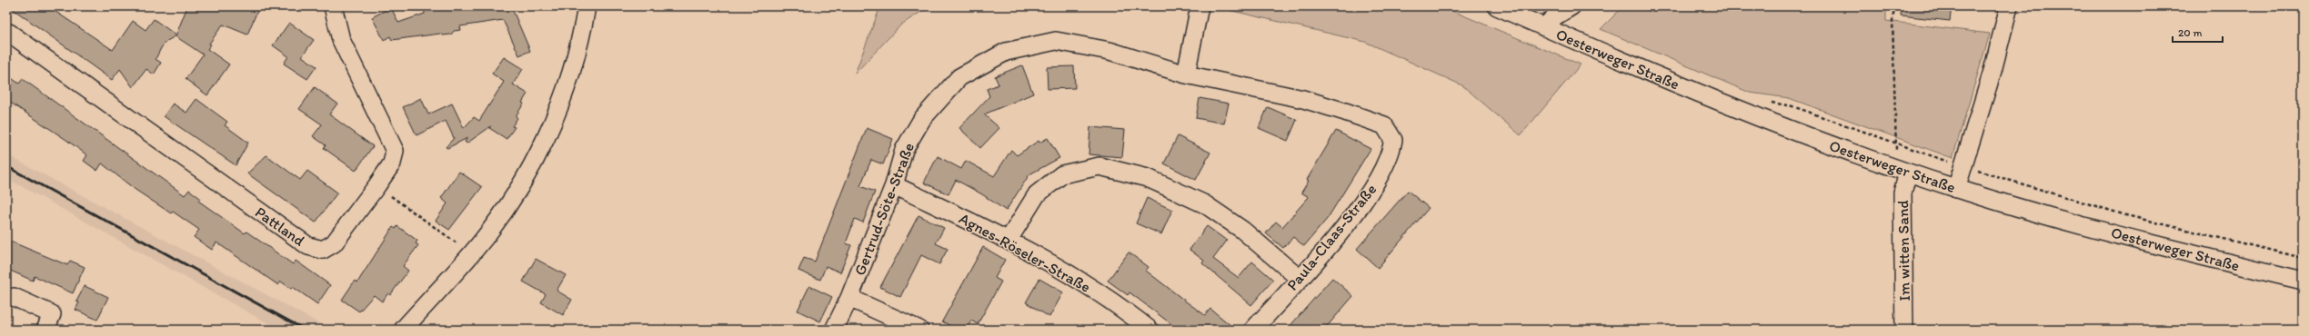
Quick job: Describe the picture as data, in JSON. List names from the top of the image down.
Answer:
{
  "streets": {
    "street": [
      "Oesterweger Straße",
      "Gertrud-Söte-Straße",
      "Pattland",
      "Paula-Claas-Straße",
      "Im witten Sand",
      "Agnes-Röseler-Straße"
    ]
  },
  "crossings": [
    ["Oesterweger Straße", "Im witten Sand"],
    ["Gertrud-Söte-Straße", "Paula-Claas-Straße"],
    ["Gertrud-Söte-Straße", "Agnes-Röseler-Straße"]
  ],
  "scale_bar": "20 m"
}
